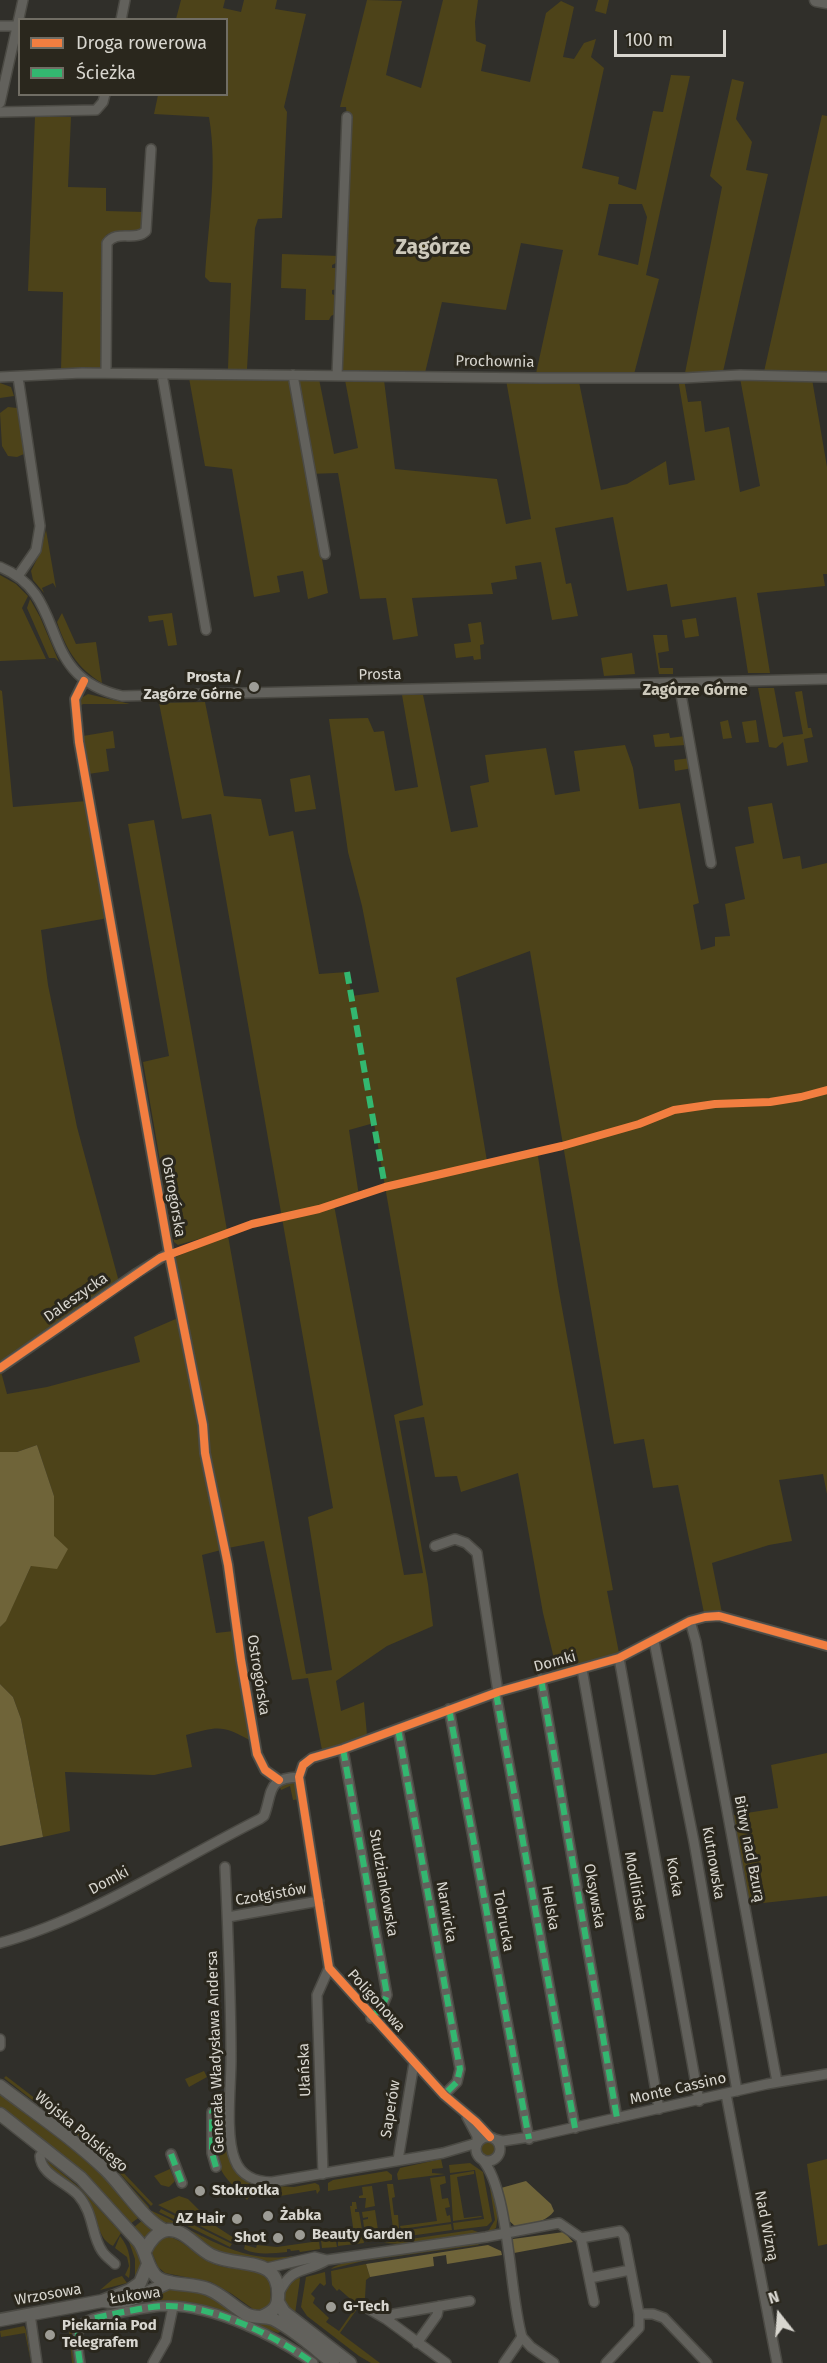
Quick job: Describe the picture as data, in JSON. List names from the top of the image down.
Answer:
{
  "streets": {
    "main road": ["Wojska Polskiego", "Wrzosowa"],
    "street": [
      "Prochownia",
      "Prosta",
      "Ostrogórska",
      "Daleszycka",
      "Domki",
      "Bitwy nad Bzurą",
      "Kutnowska",
      "Kocka",
      "Studziankowska",
      "Modlińska",
      "Czołgistów",
      "Oksywska",
      "Helska",
      "Narwicka",
      "Tobrucka",
      "Poligonowa",
      "Generała Władysława Andersa",
      "Ułańska",
      "Monte Cassino",
      "Saperów",
      "Nad Wizną",
      "Łukowa"
    ]
  },
  "crossings": [
    ["Prosta", "Ostrogórska"],
    ["Ostrogórska", "Daleszycka"],
    ["Ostrogórska", "Domki"],
    ["Domki", "Bitwy nad Bzurą"],
    ["Domki", "Kutnowska"],
    ["Domki", "Kocka"],
    ["Domki", "Studziankowska"],
    ["Domki", "Modlińska"],
    ["Domki", "Oksywska"],
    ["Domki", "Helska"],
    ["Domki", "Narwicka"],
    ["Domki", "Tobrucka"],
    ["Domki", "Poligonowa"],
    ["Bitwy nad Bzurą", "Monte Cassino"],
    ["Kutnowska", "Monte Cassino"],
    ["Kocka", "Monte Cassino"],
    ["Studziankowska", "Poligonowa"],
    ["Modlińska", "Monte Cassino"],
    ["Czołgistów", "Poligonowa"],
    ["Czołgistów", "Generała Władysława Andersa"],
    ["Oksywska", "Monte Cassino"],
    ["Helska", "Monte Cassino"],
    ["Narwicka", "Poligonowa"],
    ["Tobrucka", "Monte Cassino"],
    ["Poligonowa", "Generała Władysława Andersa"],
    ["Poligonowa", "Ułańska"],
    ["Poligonowa", "Monte Cassino"],
    ["Poligonowa", "Saperów"],
    ["Generała Władysława Andersa", "Ułańska"],
    ["Generała Władysława Andersa", "Monte Cassino"],
    ["Generała Władysława Andersa", "Saperów"],
    ["Monte Cassino", "Nad Wizną"]
  ],
  "districts": ["Zagórze", "Zagórze Górne"],
  "places": [
    "Prosta / Zagórze Górne",
    "Stokrotka",
    "Żabka",
    "AZ Hair",
    "Beauty Garden",
    "Shot",
    "G-Tech",
    "Piekarnia Pod Telegrafem"
  ],
  "legend": ["Droga rowerowa", "Ścieżka"],
  "scale_bar": "100 m",
  "north": "top"
}
